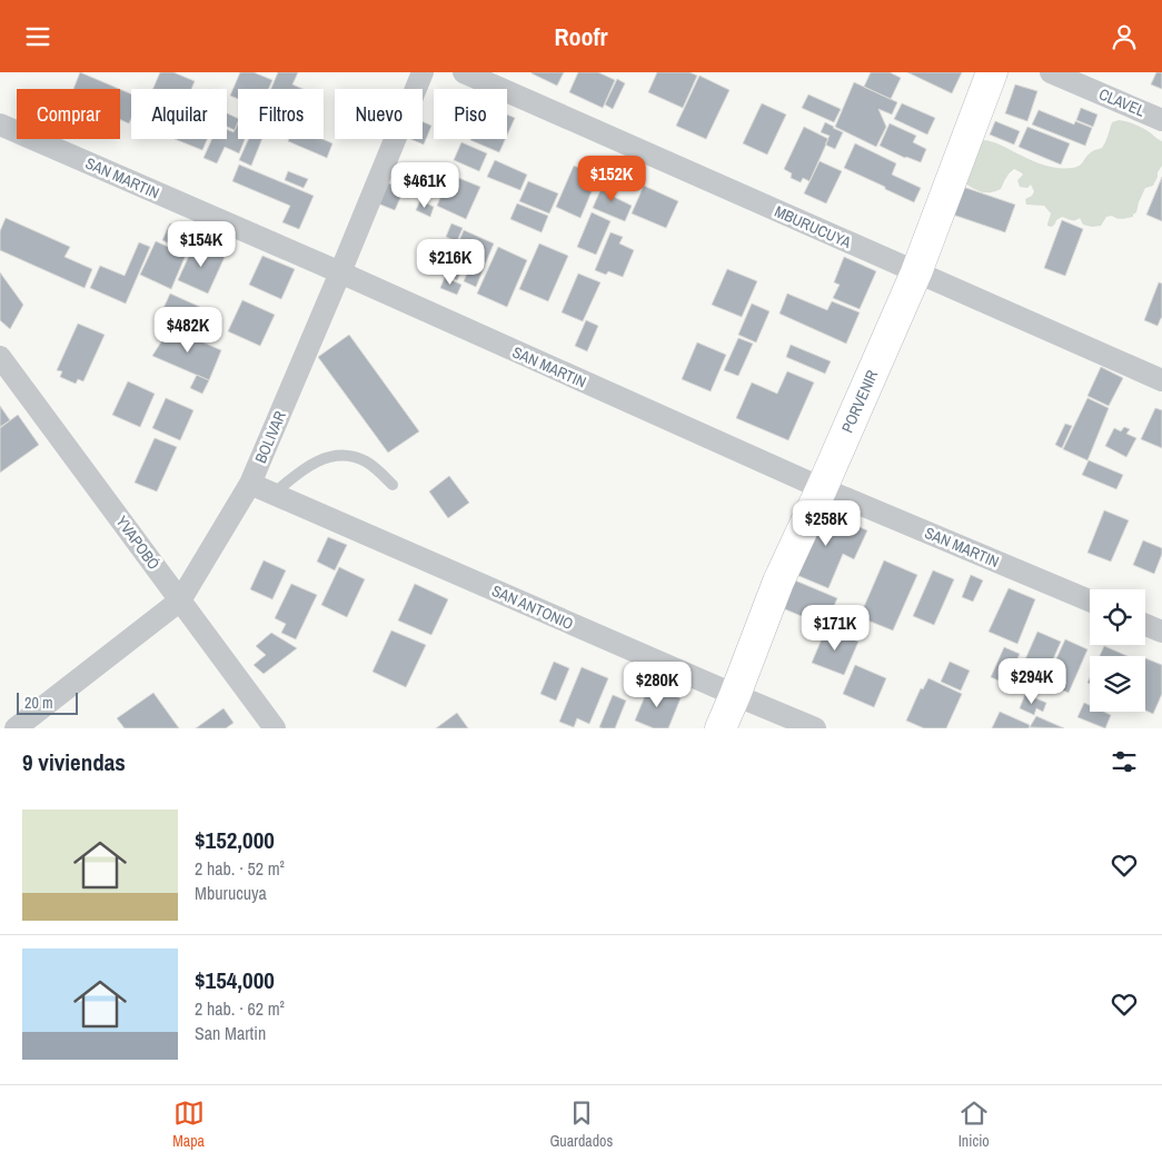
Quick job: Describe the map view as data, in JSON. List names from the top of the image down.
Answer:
{
  "streets": {
    "street": [
      "CLAVEL",
      "SAN MARTIN",
      "MBURUCUYA",
      "PORVENIR",
      "BOLIVAR",
      "YVAPOBÓ",
      "SAN ANTONIO"
    ]
  },
  "crossings": [
    ["SAN MARTIN", "PORVENIR"],
    ["SAN MARTIN", "BOLIVAR"],
    ["MBURUCUYA", "PORVENIR"],
    ["PORVENIR", "SAN ANTONIO"],
    ["BOLIVAR", "YVAPOBÓ"],
    ["BOLIVAR", "SAN ANTONIO"]
  ],
  "scale_bar": "20 m",
  "page": {
    "header": "Roofr",
    "chip": [
      "Comprar",
      "Alquilar",
      "Filtros",
      "Nuevo",
      "Piso"
    ],
    "price": [
      "$152K",
      "$461K",
      "$154K",
      "$216K",
      "$482K",
      "$258K",
      "$171K",
      "$294K",
      "$280K"
    ],
    "scale": "20 m",
    "heading": "9 viviendas",
    "list": [
      {
        "name": "$152,000",
        "note": "2 hab. · 52 m² · Mburucuya"
      },
      {
        "name": "$154,000",
        "note": "2 hab. · 62 m² · San Martin"
      }
    ],
    "tabs": ["Mapa", "Guardados", "Inicio"]
  }
}
